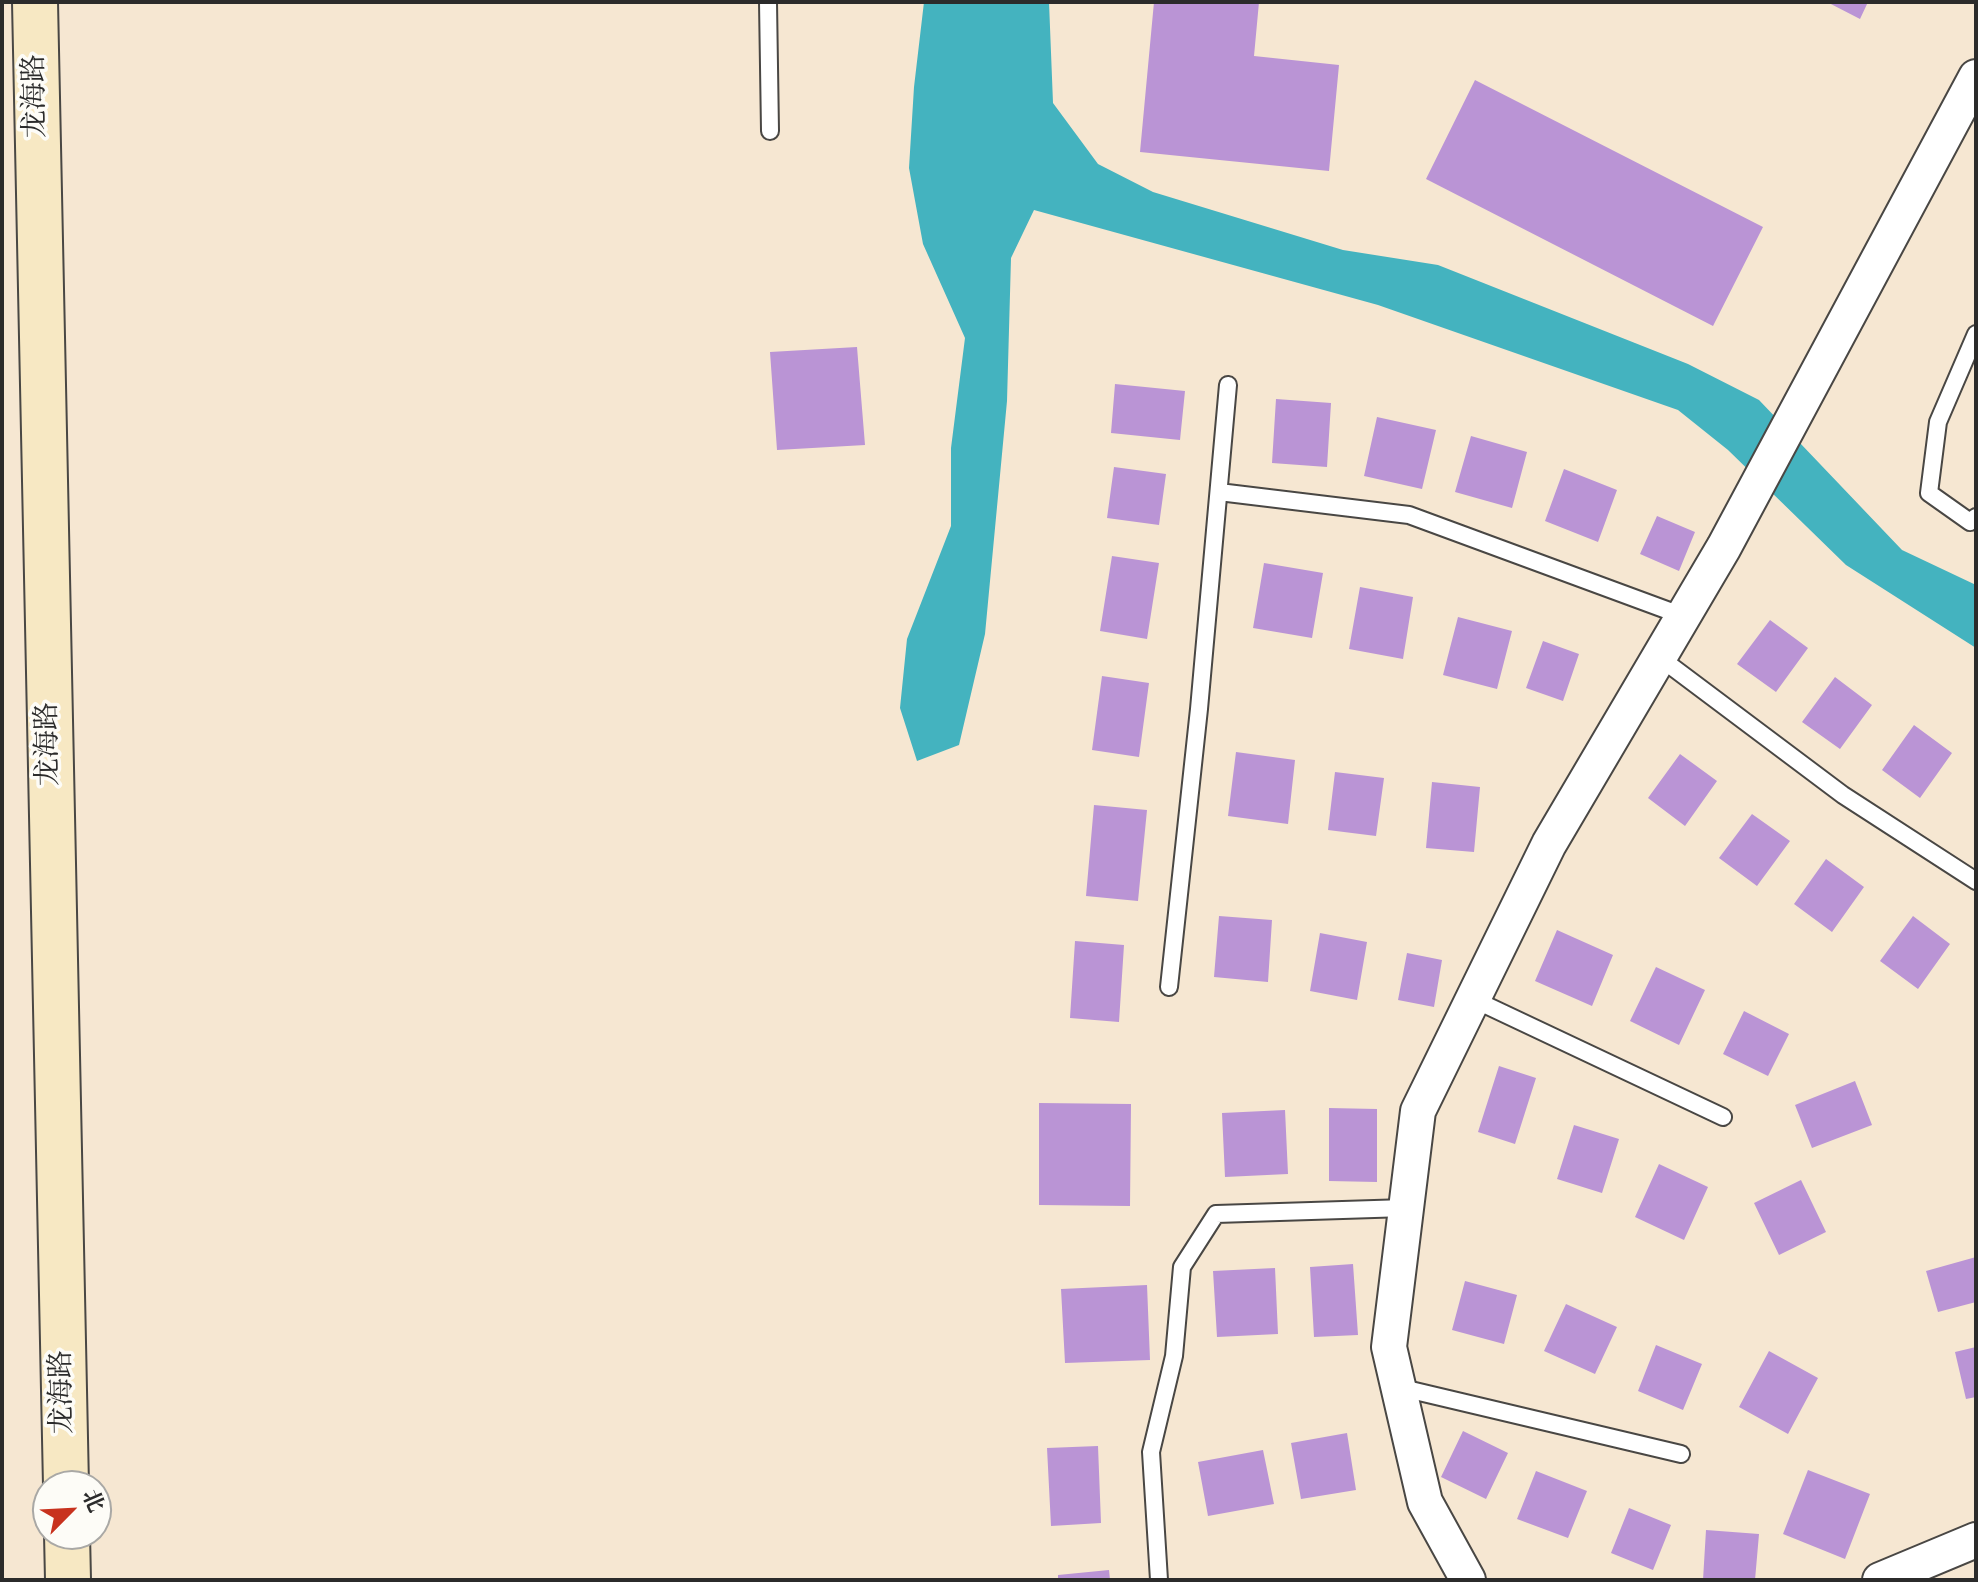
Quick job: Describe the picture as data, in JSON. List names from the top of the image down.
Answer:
{
  "streets": {
    "street": ["龙海路"]
  },
  "north": "top right"
}
